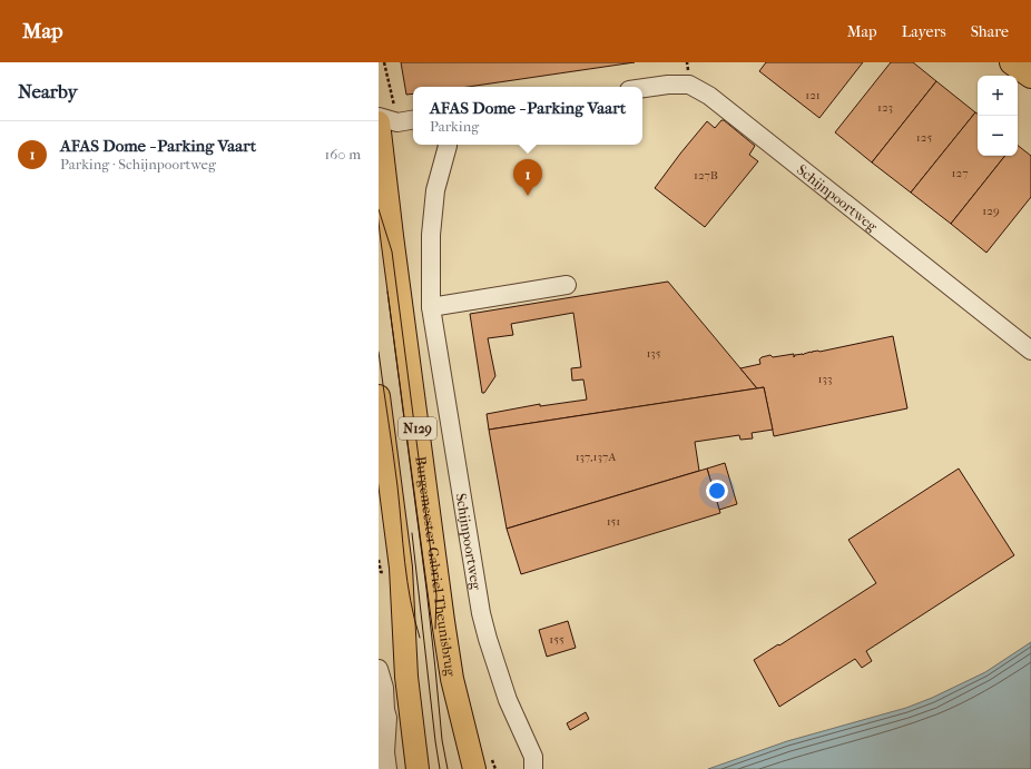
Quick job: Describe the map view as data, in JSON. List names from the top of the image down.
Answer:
{
  "streets": {
    "main road": ["N129", "Burgemeester Gabriel Theunisbrug"],
    "street": ["Schijnpoortweg"]
  },
  "house_numbers": [
    "121",
    "123",
    "125",
    "127",
    "127B",
    "129",
    "135",
    "133",
    "137,137A",
    "151",
    "155"
  ],
  "page": {
    "header": "Map",
    "nav": ["Map", "Layers", "Share"],
    "heading": "Nearby",
    "map_buttons": ["+", "−"],
    "popup": ["AFAS Dome - Parking Vaart", "Parking"],
    "list": [
      {
        "mark": "1",
        "name": "AFAS Dome - Parking Vaart",
        "note": "Parking · Schijnpoortweg",
        "value": "160 m"
      }
    ],
    "pins": "1"
  }
}
